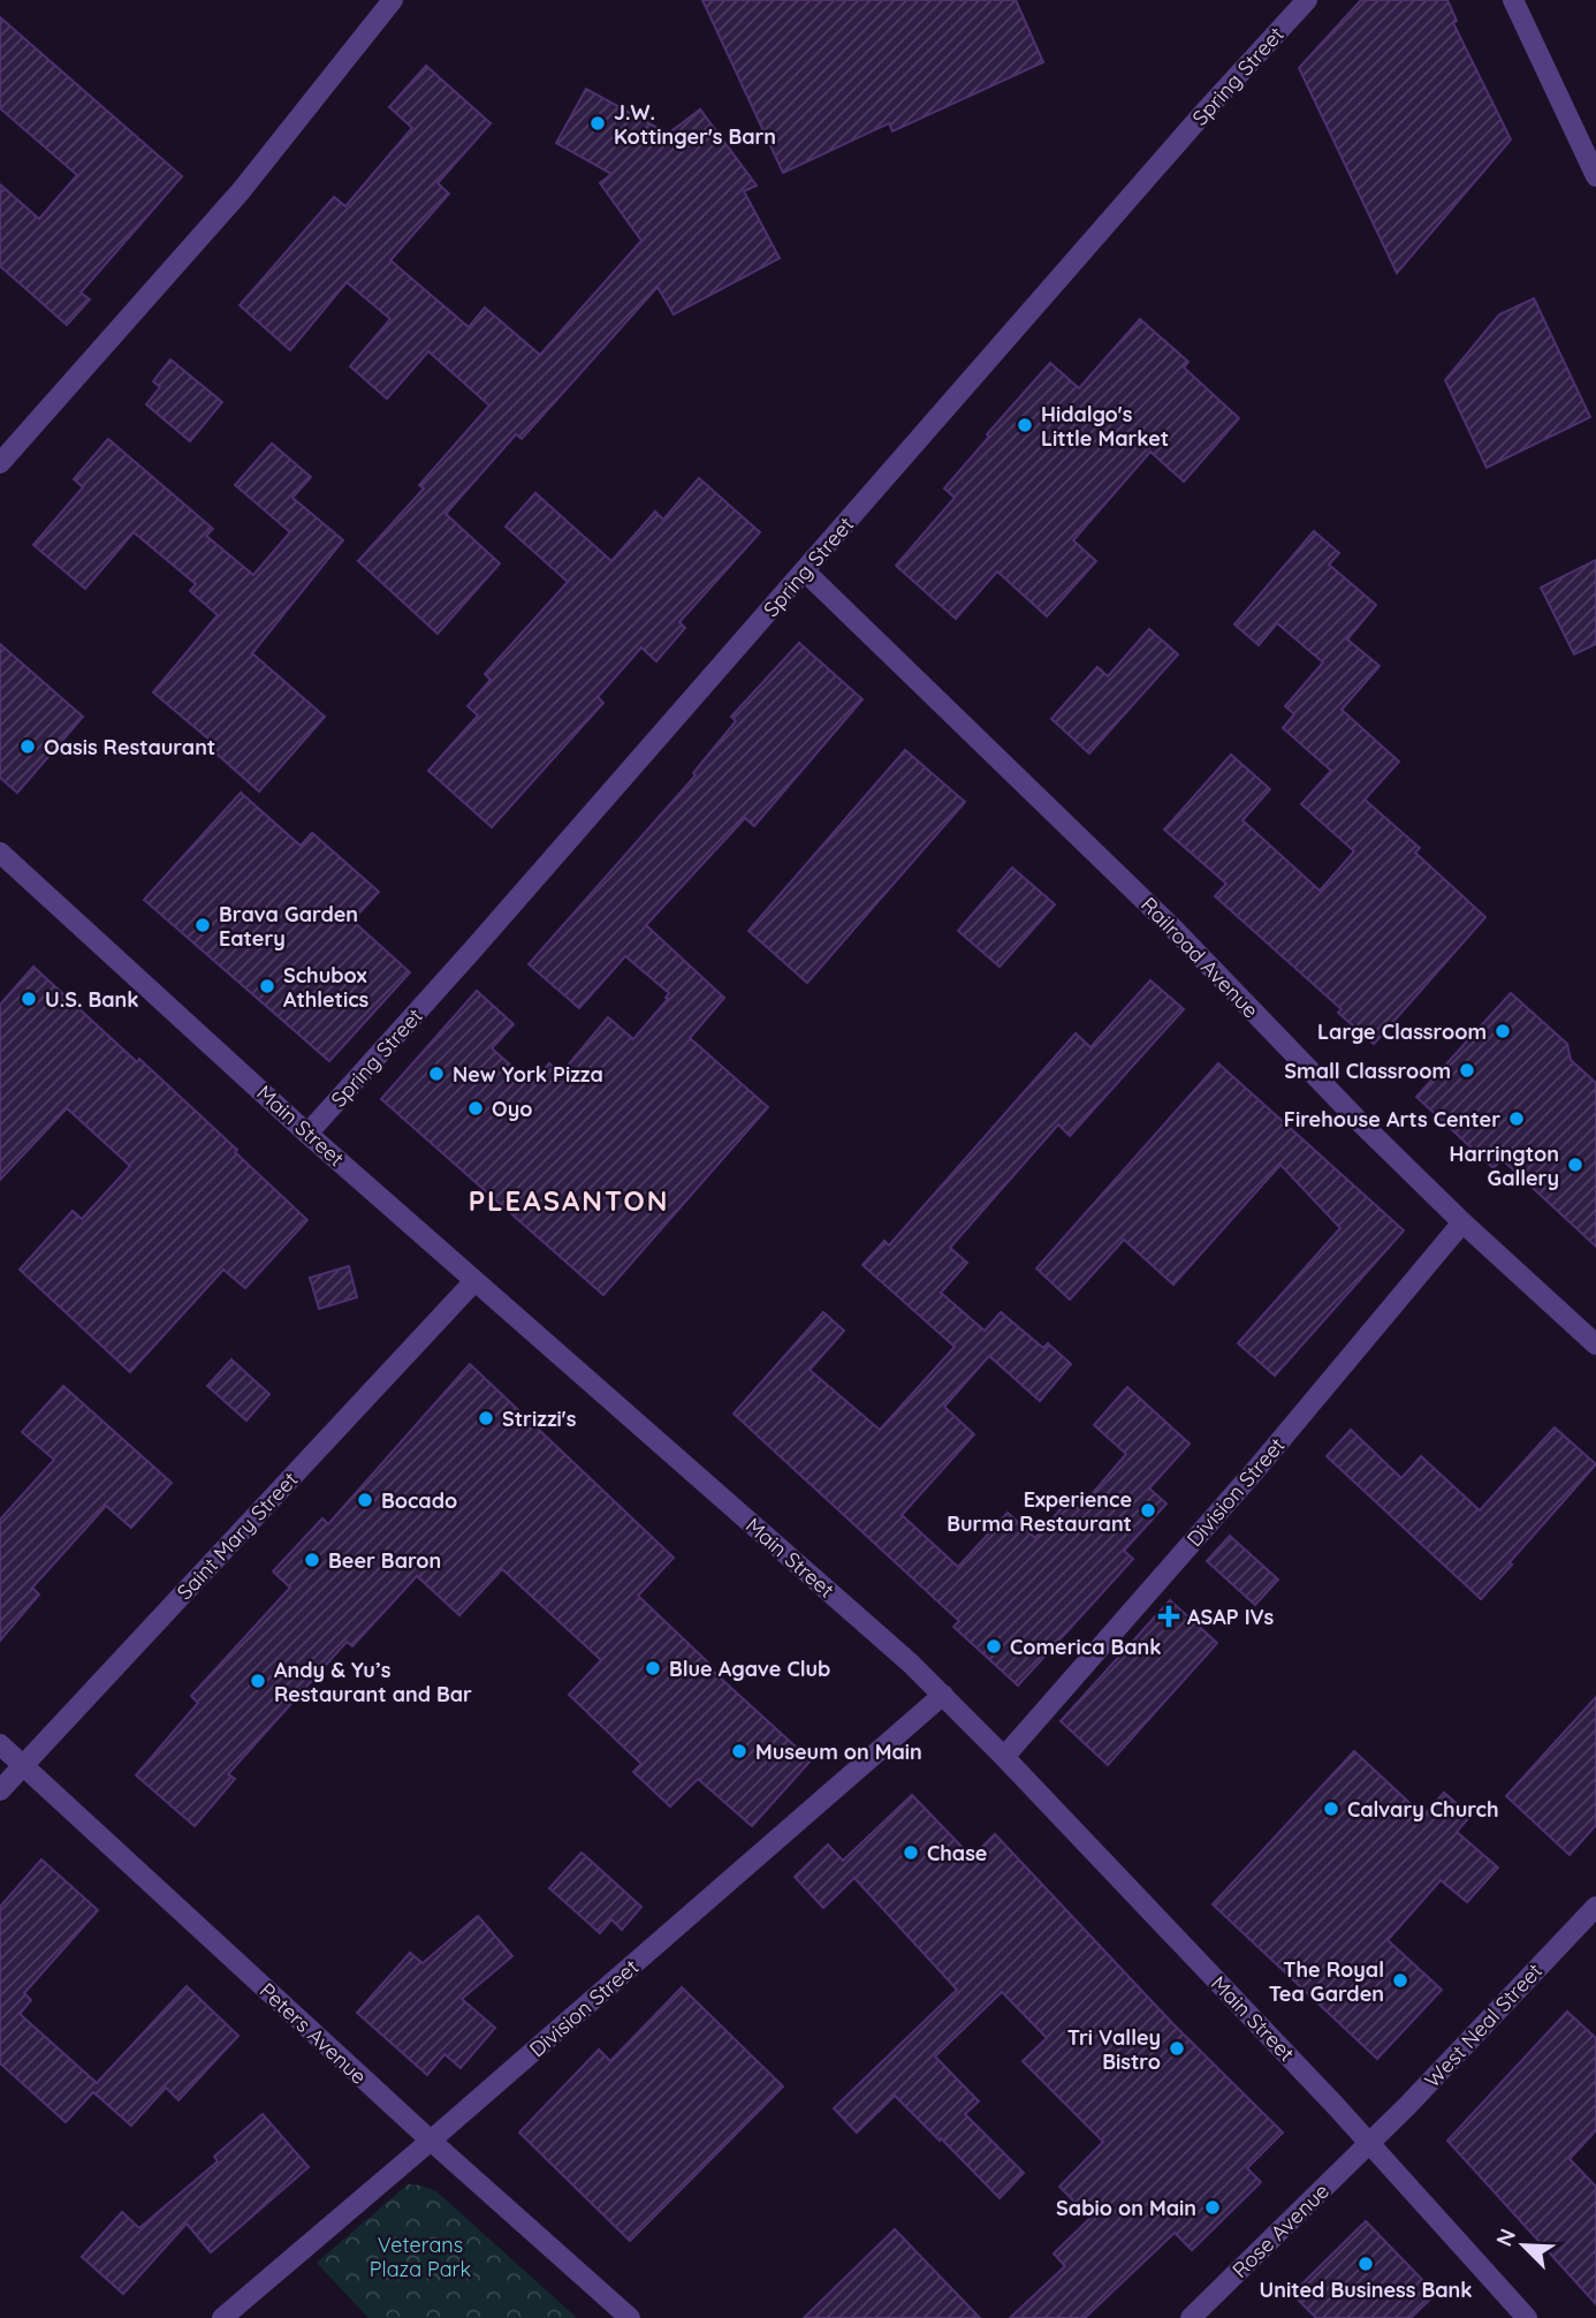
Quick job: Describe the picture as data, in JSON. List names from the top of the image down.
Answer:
{
  "streets": {
    "street": [
      "Spring Street",
      "Railroad Avenue",
      "Main Street",
      "Division Street",
      "Saint Mary Street",
      "West Neal Street",
      "Peters Avenue",
      "Rose Avenue"
    ]
  },
  "crossings": [
    ["Spring Street", "Railroad Avenue"],
    ["Spring Street", "Main Street"],
    ["Railroad Avenue", "Division Street"],
    ["Main Street", "Division Street"],
    ["Main Street", "Saint Mary Street"],
    ["Main Street", "West Neal Street"],
    ["Main Street", "Rose Avenue"],
    ["Division Street", "Peters Avenue"],
    ["Saint Mary Street", "Peters Avenue"],
    ["West Neal Street", "Rose Avenue"]
  ],
  "districts": ["PLEASANTON"],
  "parks": ["Veterans Plaza Park"],
  "places": {
    "other": [
      "J.W. Kottinger's Barn",
      "Hidalgo's Little Market",
      "Oasis Restaurant",
      "Brava Garden Eatery",
      "Schubox Athletics",
      "U.S. Bank",
      "Large Classroom",
      "Small Classroom",
      "New York Pizza",
      "Oyo",
      "Firehouse Arts Center",
      "Harrington Gallery",
      "Strizzi's",
      "Bocado",
      "Experience Burma Restaurant",
      "Beer Baron",
      "Comerica Bank",
      "Blue Agave Club",
      "Andy & Yu’s Restaurant and Bar",
      "Museum on Main",
      "Calvary Church",
      "Chase",
      "The Royal Tea Garden",
      "Tri Valley Bistro",
      "Sabio on Main",
      "United Business Bank"
    ],
    "health": ["ASAP IVs"]
  },
  "north": "top left"
}
